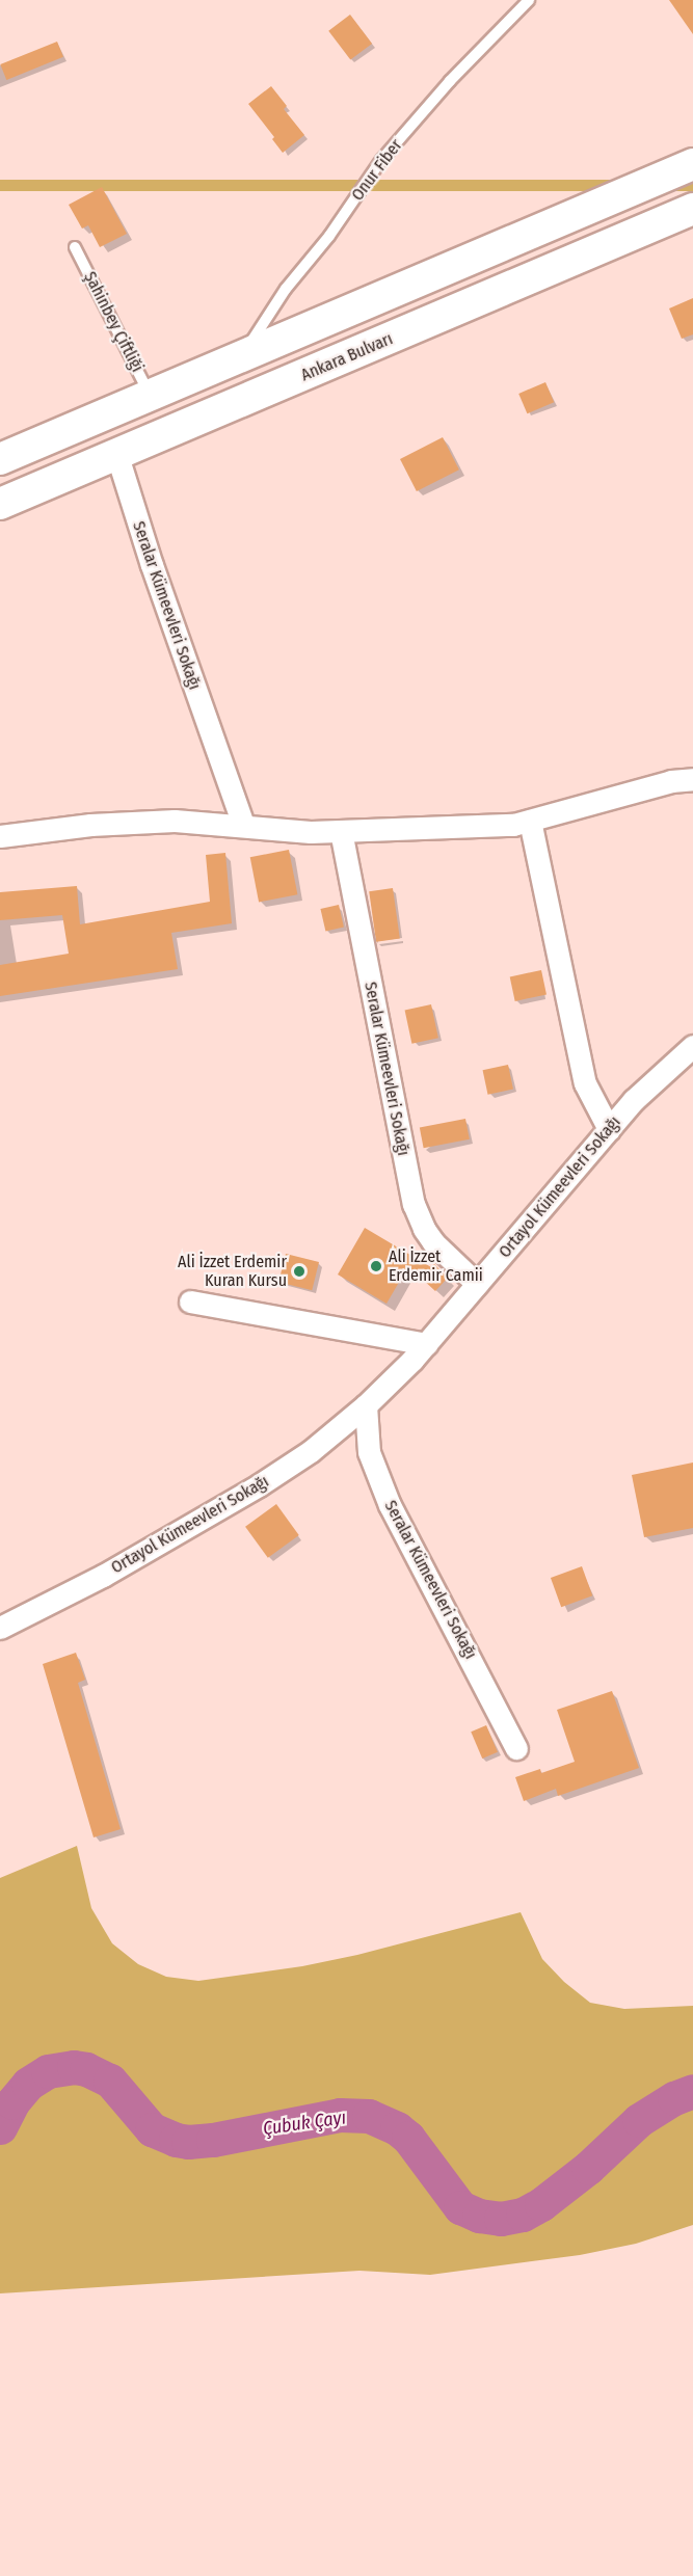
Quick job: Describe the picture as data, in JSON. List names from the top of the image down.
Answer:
{
  "streets": {
    "main road": ["Ankara Bulvarı"],
    "street": ["Seralar Kümeevleri Sokağı", "Ortayol Kümeevleri Sokağı"],
    "lane": ["Onur Fiber", "Şahinbey Çiftliği"]
  },
  "crossings": [
    ["Ankara Bulvarı", "Seralar Kümeevleri Sokağı"],
    ["Seralar Kümeevleri Sokağı", "Ortayol Kümeevleri Sokağı"]
  ],
  "water": ["Çubuk Çayı"],
  "places": ["Ali İzzet Erdemir Camii", "Ali İzzet Erdemir Kuran Kursu"]
}
